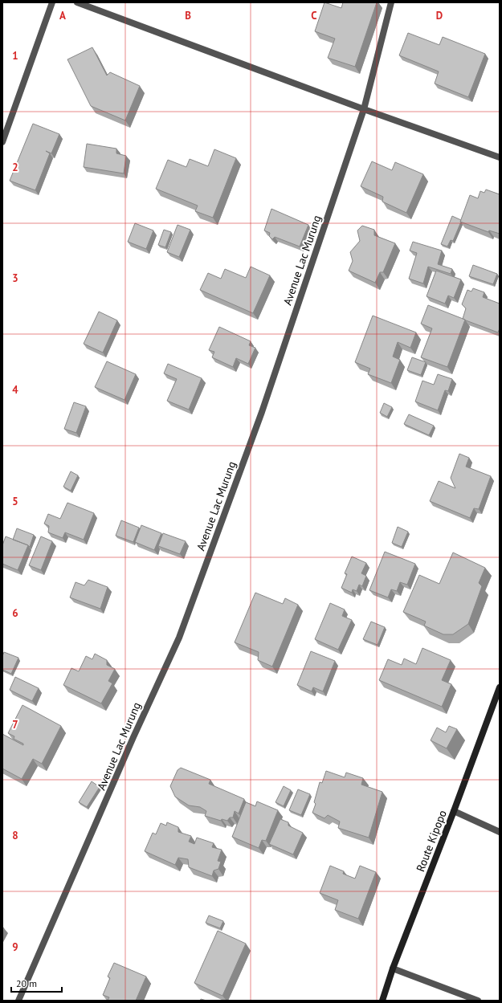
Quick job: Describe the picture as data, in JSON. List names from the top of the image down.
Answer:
{
  "streets": {
    "main road": ["Route Kipopo"],
    "street": ["Avenue Lac Murung"]
  },
  "scale_bar": "20 m",
  "grid": {
    "columns": [
      "A",
      "B",
      "C",
      "D"
    ],
    "rows": [
      "1",
      "2",
      "3",
      "4",
      "5",
      "6",
      "7",
      "8",
      "9"
    ]
  }
}
